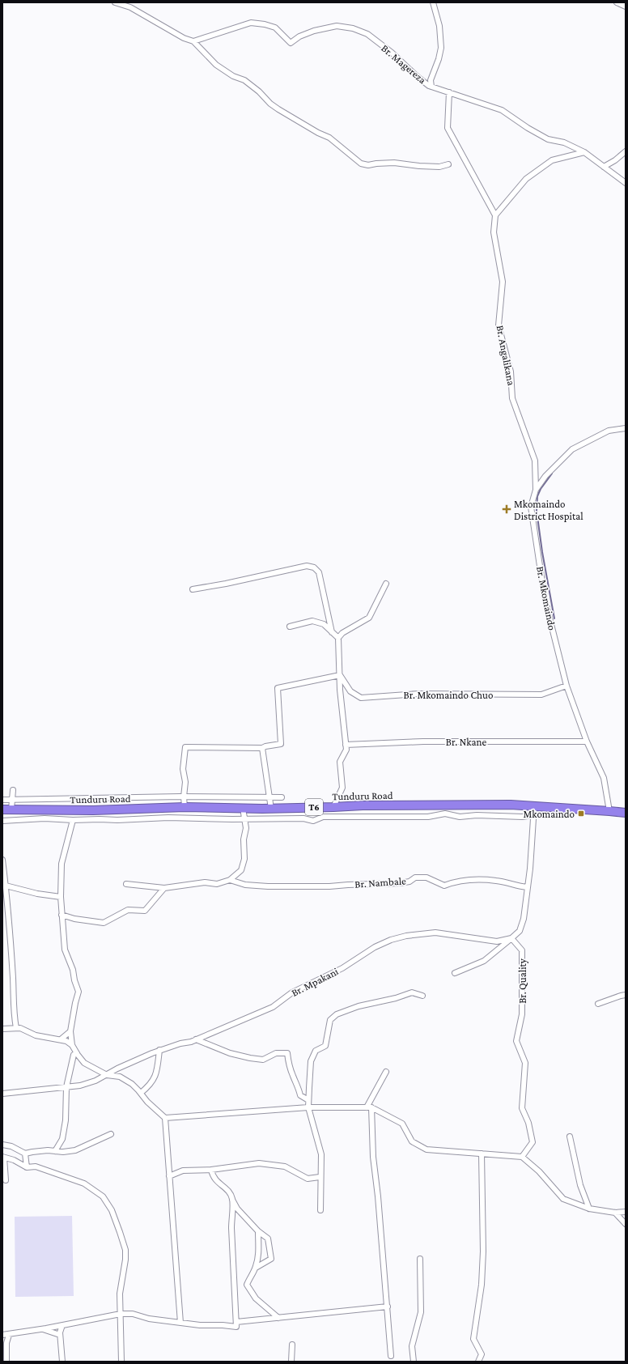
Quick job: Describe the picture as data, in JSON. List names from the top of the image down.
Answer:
{
  "streets": {
    "highway": ["Tunduru Road", "T6"],
    "street": [
      "Br. Magereza",
      "Br. Angalikana",
      "Br. Mkomaindo",
      "Br. Mkomaindo Chuo",
      "Br. Nkane",
      "Br. Nambale",
      "Br. Quality",
      "Br. Mpakani"
    ]
  },
  "crossings": [
    ["Br. Angalikana", "Br. Mkomaindo"],
    ["Br. Mkomaindo", "Br. Mkomaindo Chuo"],
    ["Br. Mkomaindo", "Br. Nkane"],
    ["Br. Mkomaindo", "Tunduru Road"],
    ["Br. Quality", "Br. Mpakani"]
  ],
  "places": {
    "health": ["Mkomaindo District Hospital"],
    "transit": ["Mkomaindo"]
  }
}
